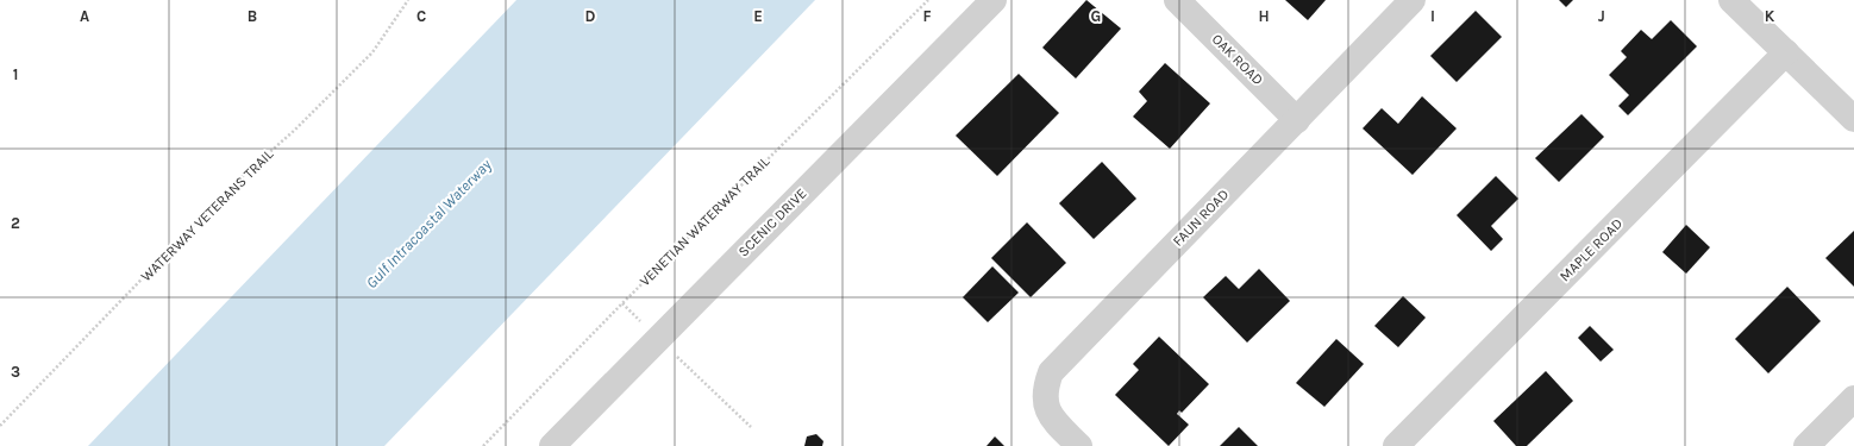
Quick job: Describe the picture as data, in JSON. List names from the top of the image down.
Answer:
{
  "streets": {
    "street": [
      "OAK ROAD",
      "FAUN ROAD",
      "SCENIC DRIVE",
      "MAPLE ROAD"
    ],
    "path": ["WATERWAY VETERANS TRAIL", "VENETIAN WATERWAY TRAIL"]
  },
  "crossings": [
    ["OAK ROAD", "FAUN ROAD"]
  ],
  "water": ["Gulf Intracoastal Waterway"],
  "grid": {
    "columns": [
      "A",
      "B",
      "C",
      "D",
      "E",
      "F",
      "G",
      "H",
      "I",
      "J",
      "K"
    ],
    "rows": ["1", "2", "3"]
  }
}
